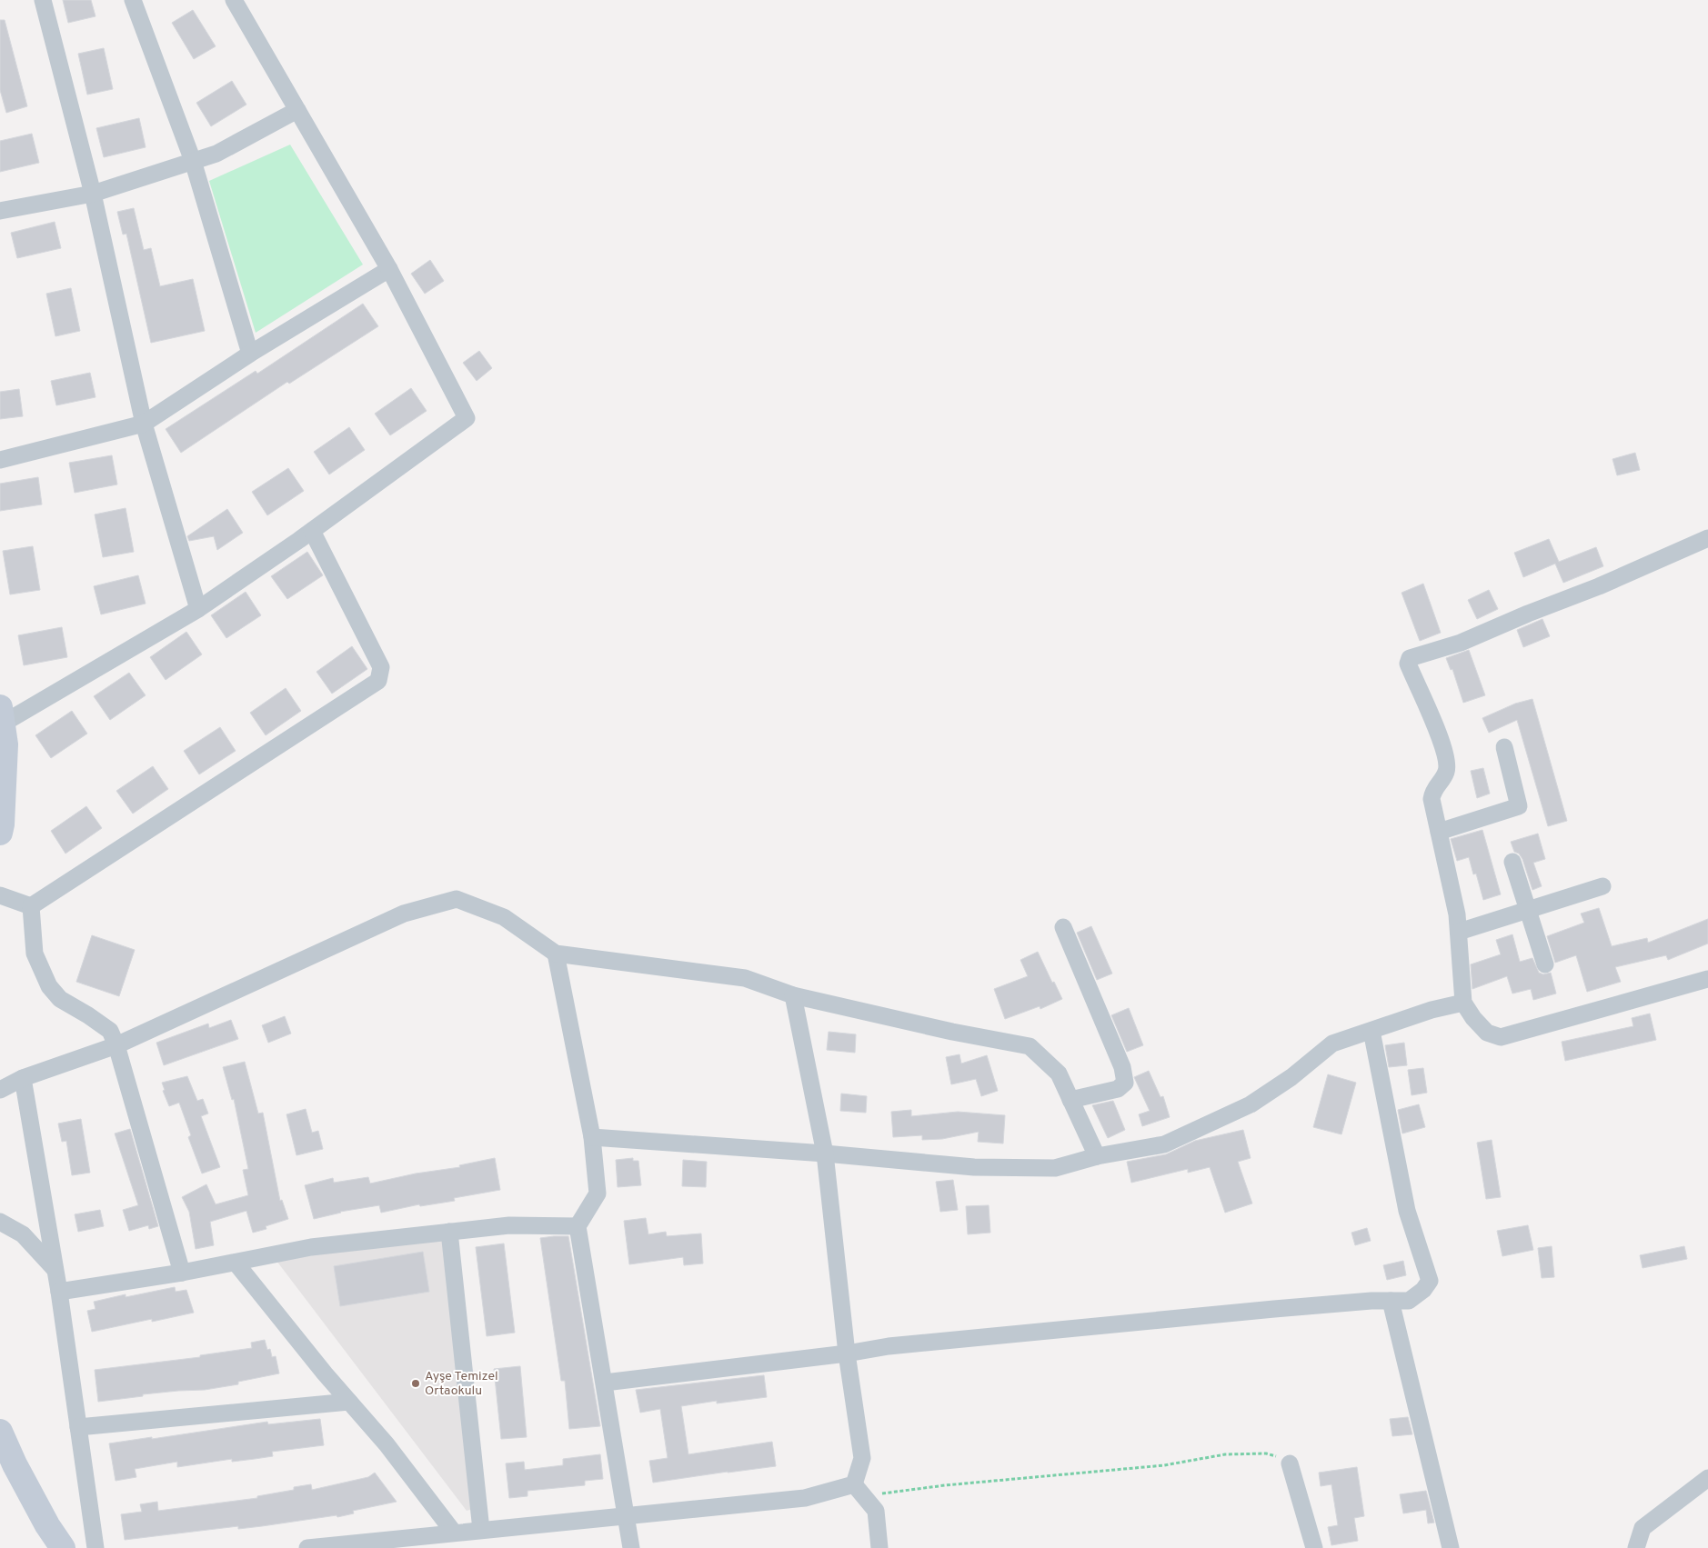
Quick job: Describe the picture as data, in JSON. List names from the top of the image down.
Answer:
{
  "places": ["Ayşe Temizel Ortaokulu"]
}
